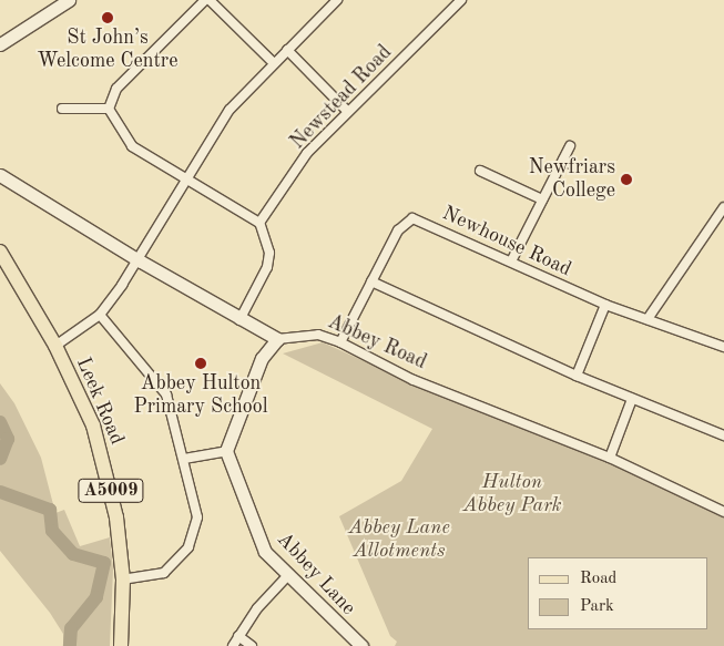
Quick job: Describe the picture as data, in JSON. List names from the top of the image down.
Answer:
{
  "streets": {
    "main road": ["Leek Road", "A5009"],
    "street": [
      "Newstead Road",
      "Newhouse Road",
      "Abbey Road",
      "Abbey Lane"
    ]
  },
  "crossings": [
    ["Newhouse Road", "Abbey Road"]
  ],
  "parks": ["Hulton Abbey Park", "Abbey Lane Allotments"],
  "places": ["St John’s Welcome Centre", "Newfriars College", "Abbey Hulton Primary School"],
  "legend": ["Road", "Park"]
}
